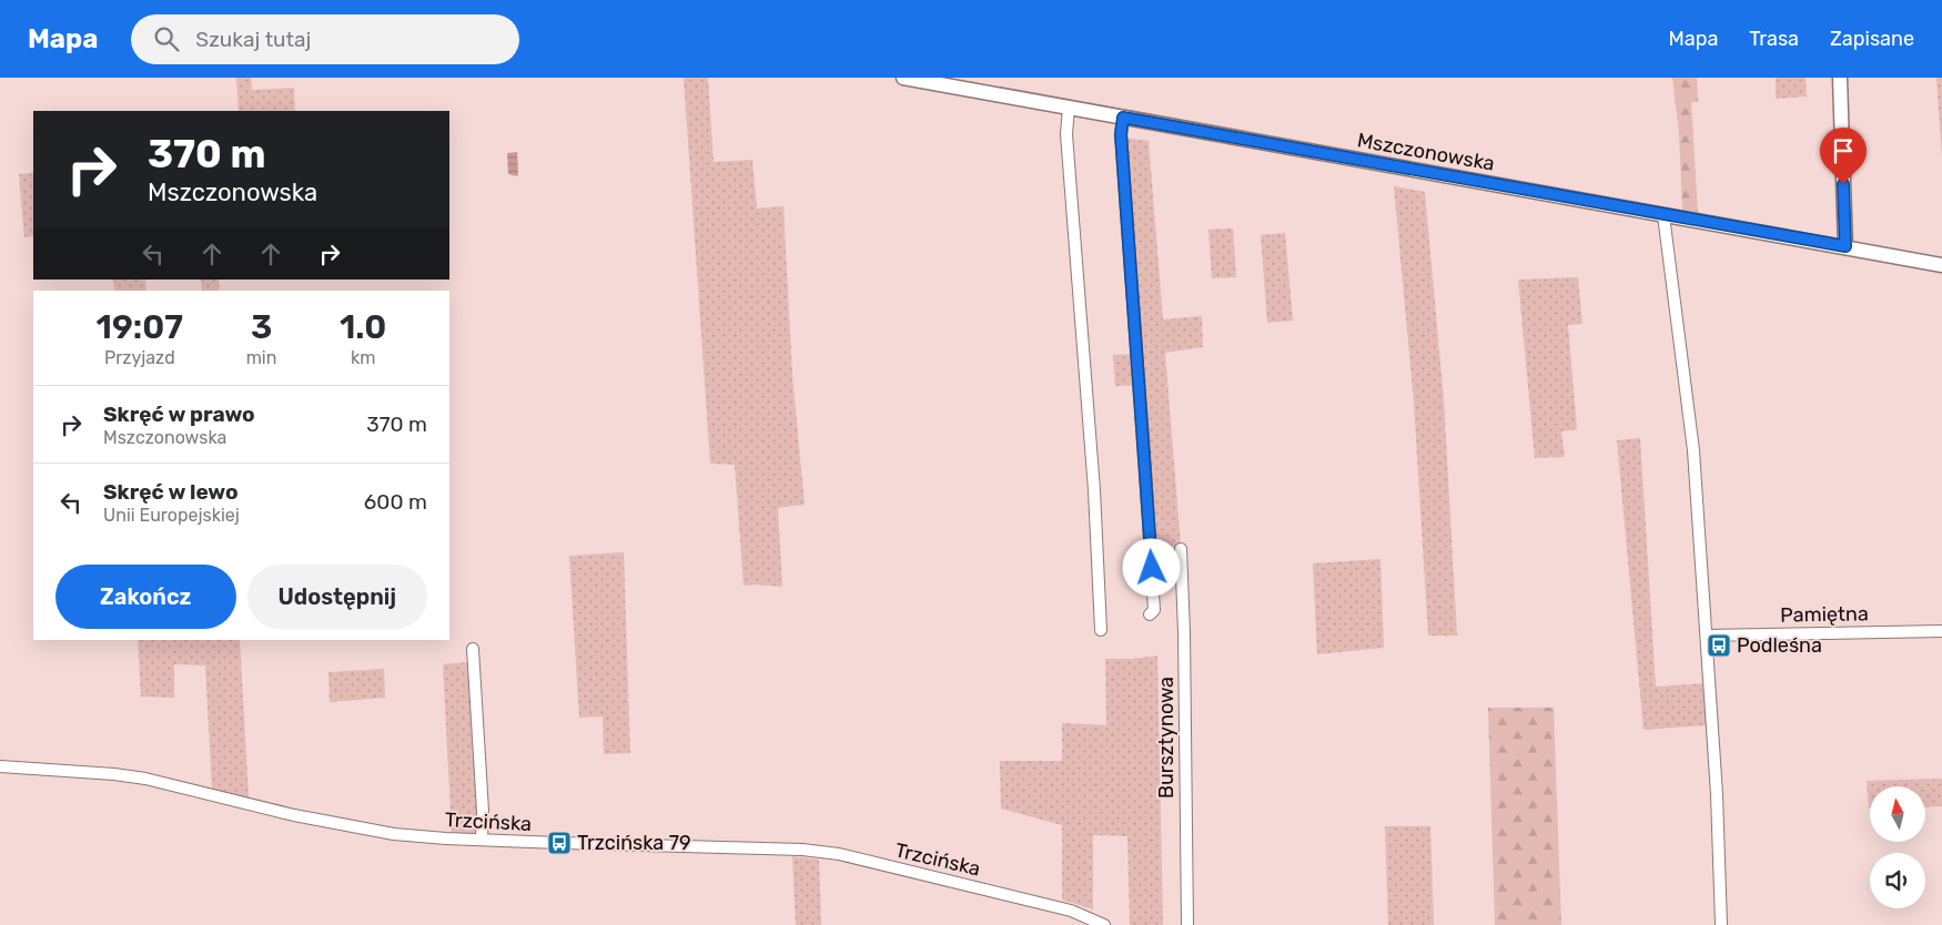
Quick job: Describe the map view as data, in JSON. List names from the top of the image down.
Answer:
{
  "streets": {
    "main road": ["Mszczonowska"],
    "street": ["Pamiętna", "Bursztynowa", "Trzcińska"]
  },
  "places": {
    "bus stop": ["Podleśna", "Trzcińska 79"]
  },
  "north": "top",
  "page": {
    "header": "Mapa",
    "search": "Szukaj tutaj",
    "nav": ["Mapa", "Trasa", "Zapisane"],
    "turn": ["370 m", "Mszczonowska"],
    "eta": [
      "19:07",
      "Przyjazd",
      "3",
      "min",
      "1.0",
      "km"
    ],
    "list": [
      {
        "name": "Skręć w prawo",
        "note": "Mszczonowska",
        "value": "370 m"
      },
      {
        "name": "Skręć w lewo",
        "note": "Unii Europejskiej",
        "value": "600 m"
      }
    ],
    "buttons": ["Zakończ", "Udostępnij"]
  }
}
